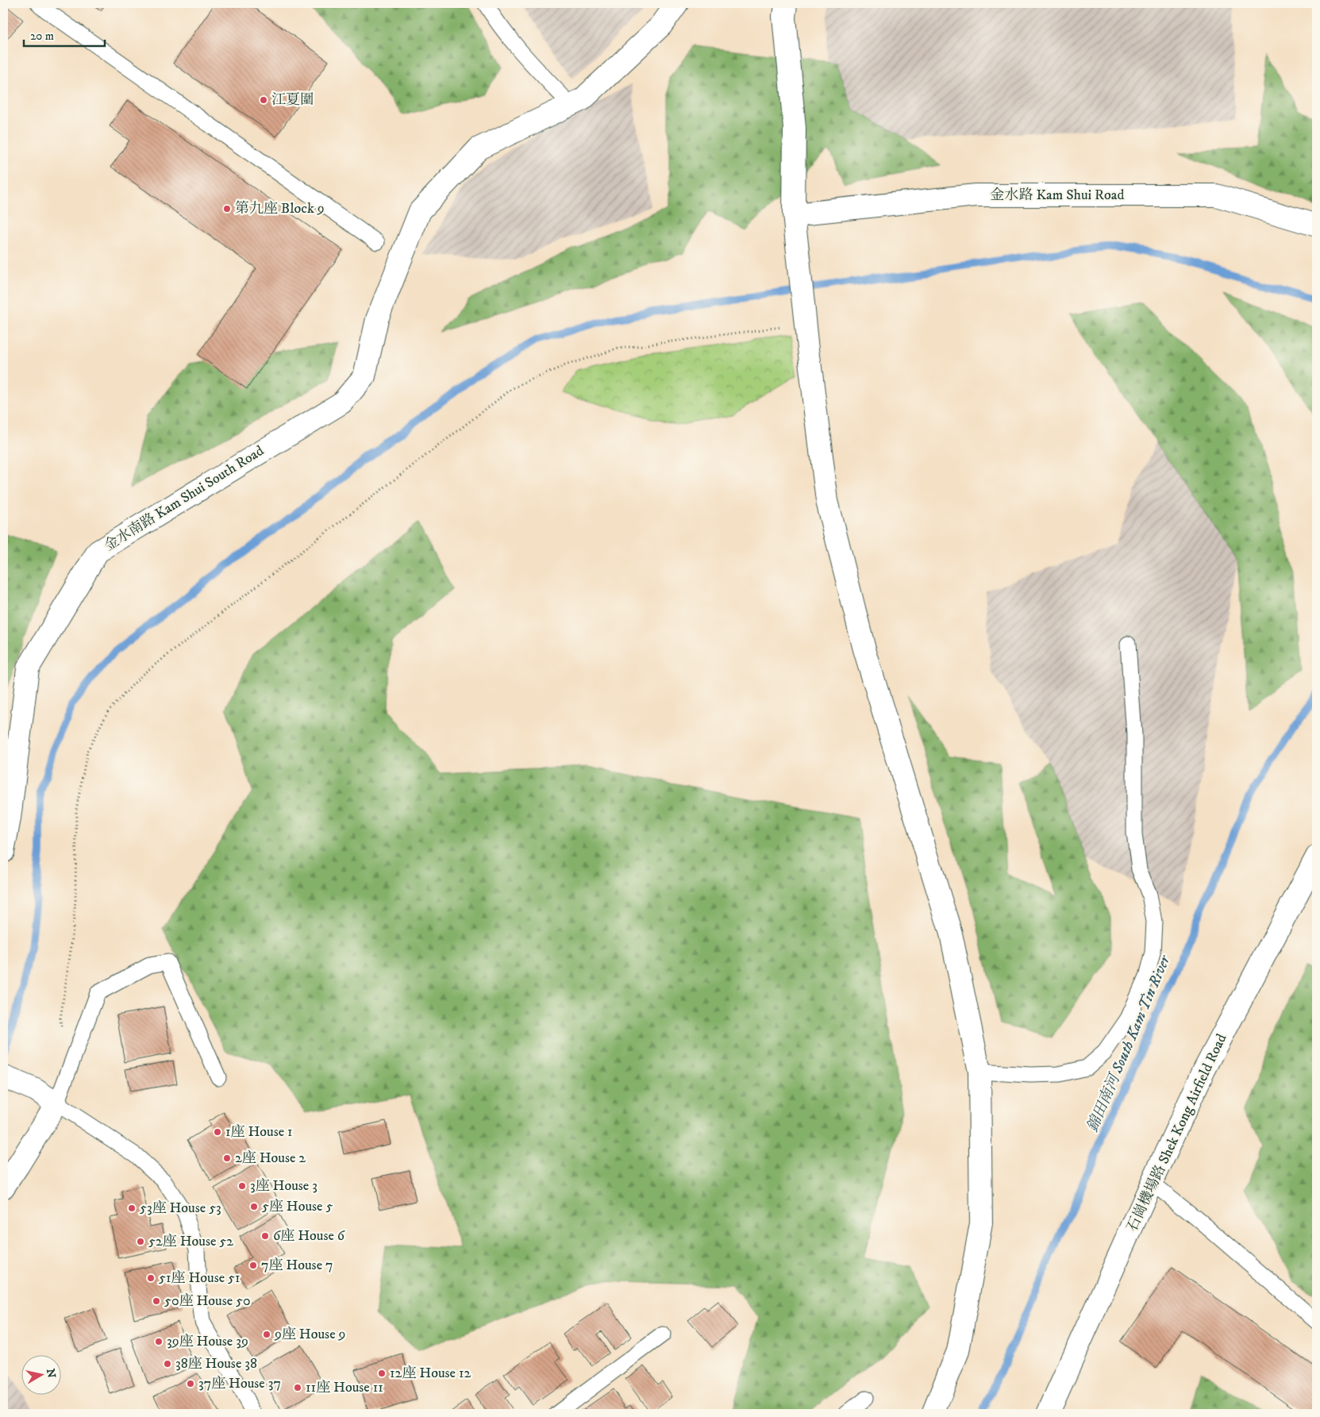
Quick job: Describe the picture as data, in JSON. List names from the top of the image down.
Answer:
{
  "streets": {
    "street": ["金水路 Kam Shui Road", "金水南路 Kam Shui South Road", "石崗機場路 Shek Kong Airfield Road"]
  },
  "water": ["錦田南河 South Kam Tin River"],
  "places": [
    "江夏圍",
    "第九座 Block 9",
    "1座 House 1",
    "2座 House 2",
    "3座 House 3",
    "5座 House 5",
    "53座 House 53",
    "6座 House 6",
    "52座 House 52",
    "7座 House 7",
    "51座 House 51",
    "50座 House 50",
    "9座 House 9",
    "39座 House 39",
    "38座 House 38",
    "12座 House 12",
    "37座 House 37",
    "11座 House 11"
  ],
  "scale_bar": "20 m",
  "north": "right"
}
